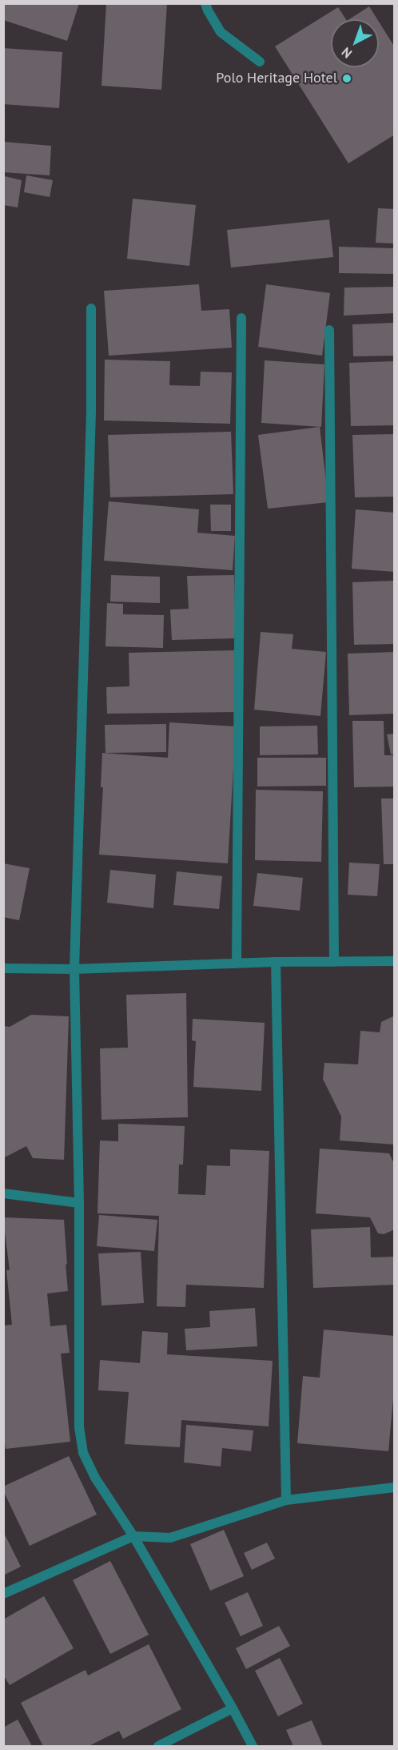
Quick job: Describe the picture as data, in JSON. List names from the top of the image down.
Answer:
{
  "places": ["Polo Heritage Hotel"],
  "north": "bottom left"
}
